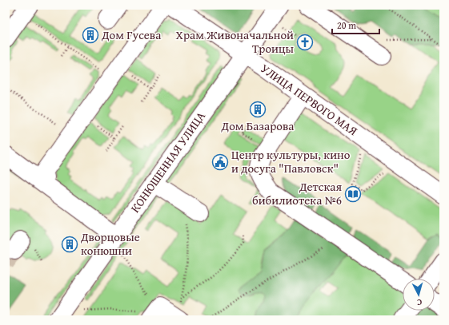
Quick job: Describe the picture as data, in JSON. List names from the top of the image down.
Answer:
{
  "streets": {
    "street": ["УЛИЦА ПЕРВОГО МАЯ", "КОНЮШЕННАЯ УЛИЦА"]
  },
  "crossings": [
    ["УЛИЦА ПЕРВОГО МАЯ", "КОНЮШЕННАЯ УЛИЦА"]
  ],
  "places": {
    "building": ["Дом Гусева", "Дом Базарова", "Дворцовые конюшни"],
    "church": ["Храм Живоначальной Троицы"],
    "public building": ["Центр культуры, кино и досуга \"Павловск\""],
    "library": ["Детская бибилиотека №6"]
  },
  "scale_bar": "20 m",
  "north": "bottom"
}
